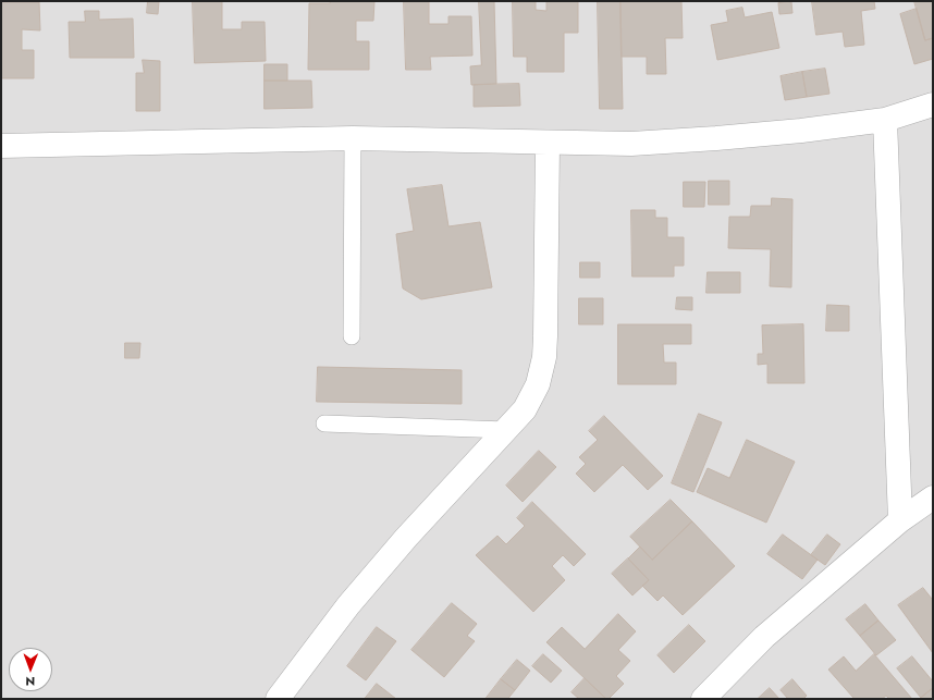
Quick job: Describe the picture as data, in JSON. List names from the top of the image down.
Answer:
{
  "north": "bottom"
}
